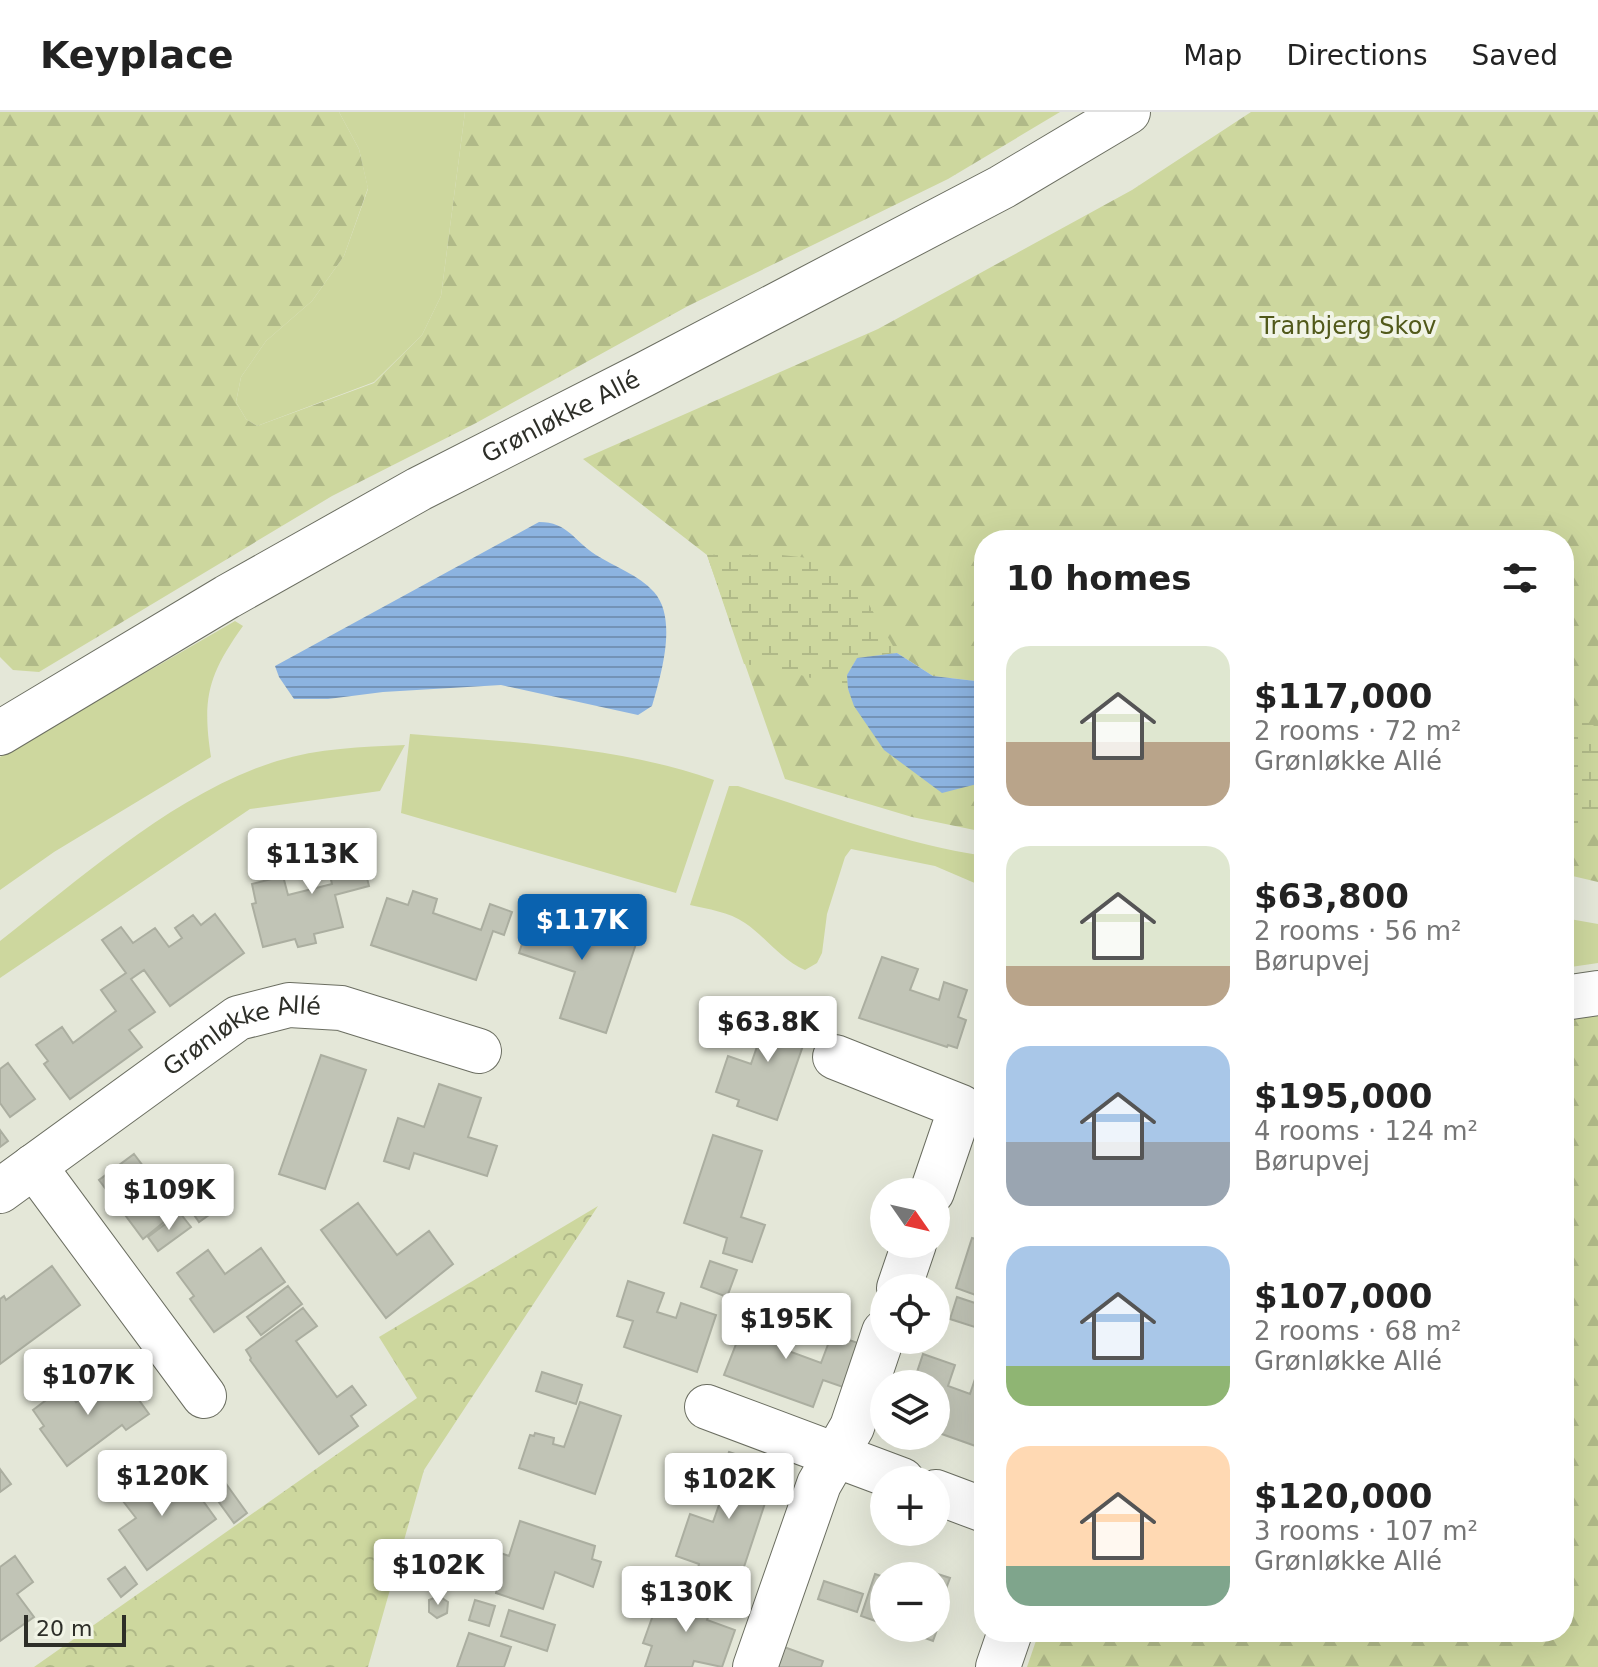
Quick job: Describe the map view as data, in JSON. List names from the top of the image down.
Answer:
{
  "streets": {
    "street": ["Grønløkke Allé"]
  },
  "parks": ["Tranbjerg Skov"],
  "scale_bar": "20 m",
  "north": "bottom right",
  "page": {
    "header": "Keyplace",
    "nav": ["Map", "Directions", "Saved"],
    "heading": "10 homes",
    "list": [
      {
        "name": "$117,000",
        "note": "2 rooms · 72 m² · Grønløkke Allé"
      },
      {
        "name": "$63,800",
        "note": "2 rooms · 56 m² · Børupvej"
      },
      {
        "name": "$195,000",
        "note": "4 rooms · 124 m² · Børupvej"
      },
      {
        "name": "$107,000",
        "note": "2 rooms · 68 m² · Grønløkke Allé"
      },
      {
        "name": "$120,000",
        "note": "3 rooms · 107 m² · Grønløkke Allé"
      }
    ],
    "price": [
      "$113K",
      "$117K",
      "$63.8K",
      "$109K",
      "$195K",
      "$107K",
      "$120K",
      "$102K",
      "$102K",
      "$130K"
    ],
    "map_buttons": ["+", "−"],
    "scale": "20 m"
  }
}
